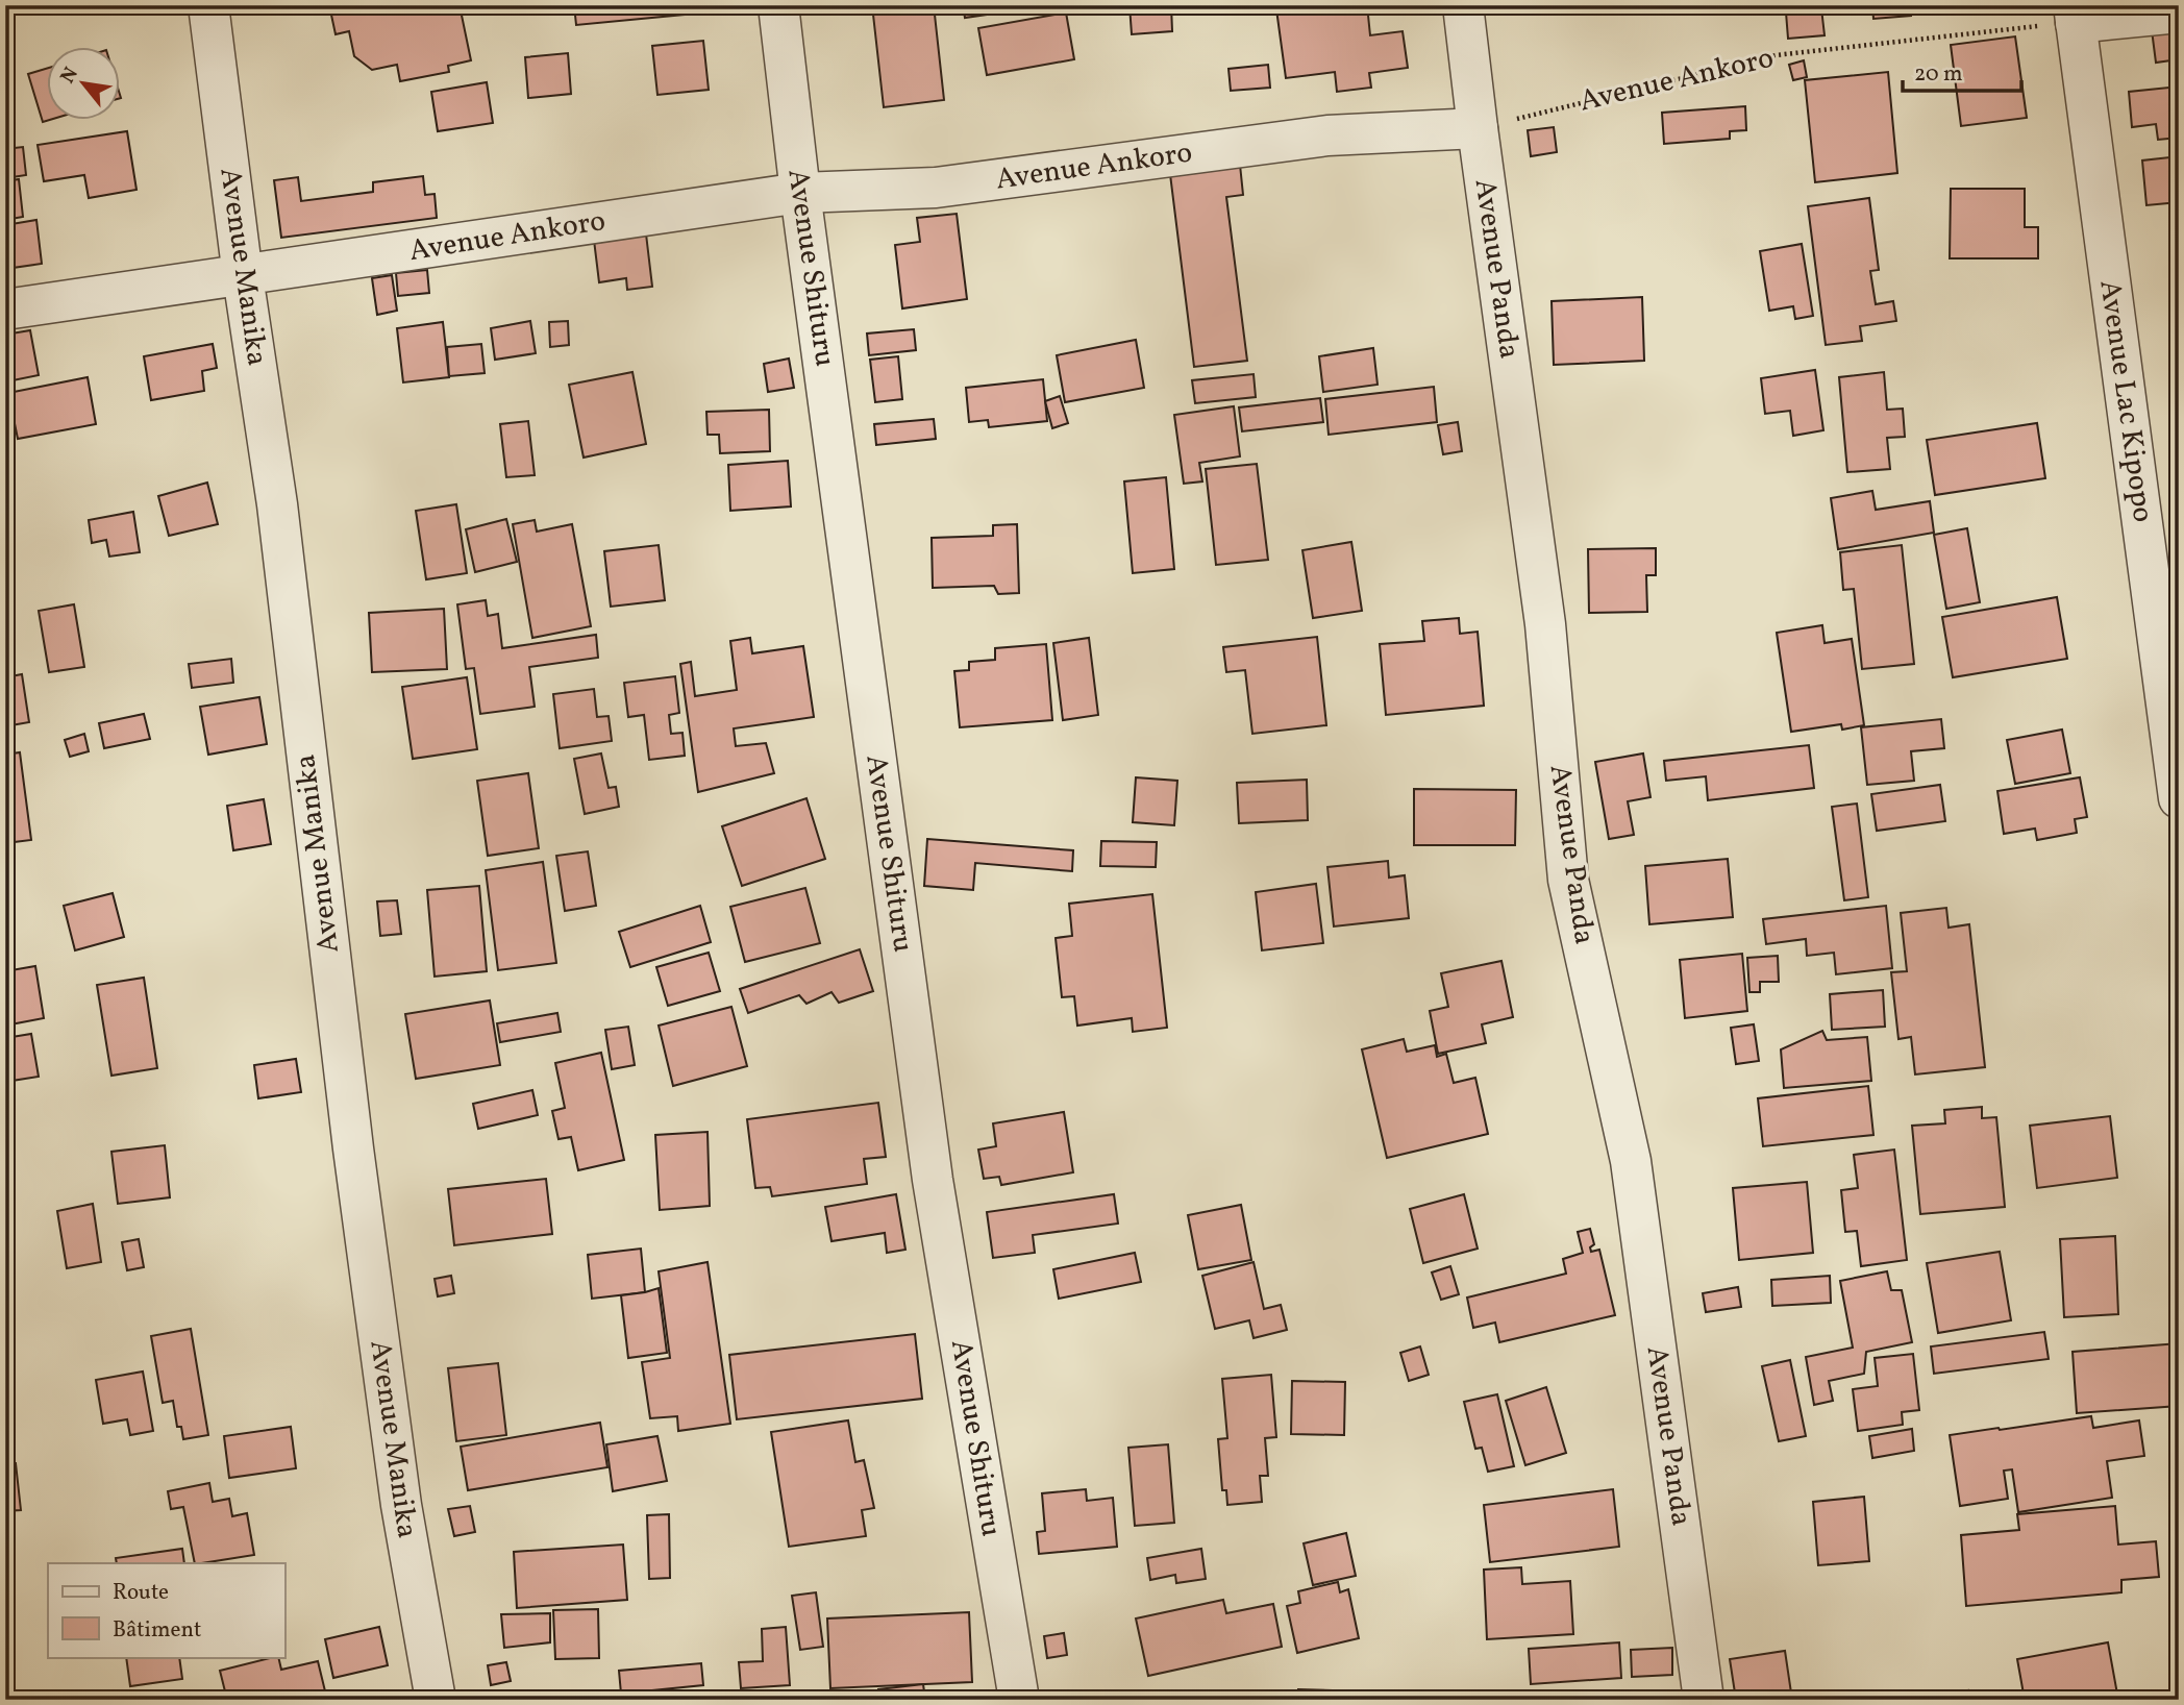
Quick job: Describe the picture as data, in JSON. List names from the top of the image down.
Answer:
{
  "streets": {
    "street": [
      "Avenue Ankoro",
      "Avenue Manika",
      "Avenue Shituru",
      "Avenue Panda",
      "Avenue Lac Kipopo"
    ]
  },
  "crossings": [
    ["Avenue Ankoro", "Avenue Manika"],
    ["Avenue Ankoro", "Avenue Shituru"],
    ["Avenue Ankoro", "Avenue Panda"],
    ["Avenue Ankoro", "Avenue Lac Kipopo"]
  ],
  "legend": ["Route", "Bâtiment"],
  "scale_bar": "20 m",
  "north": "top left"
}
